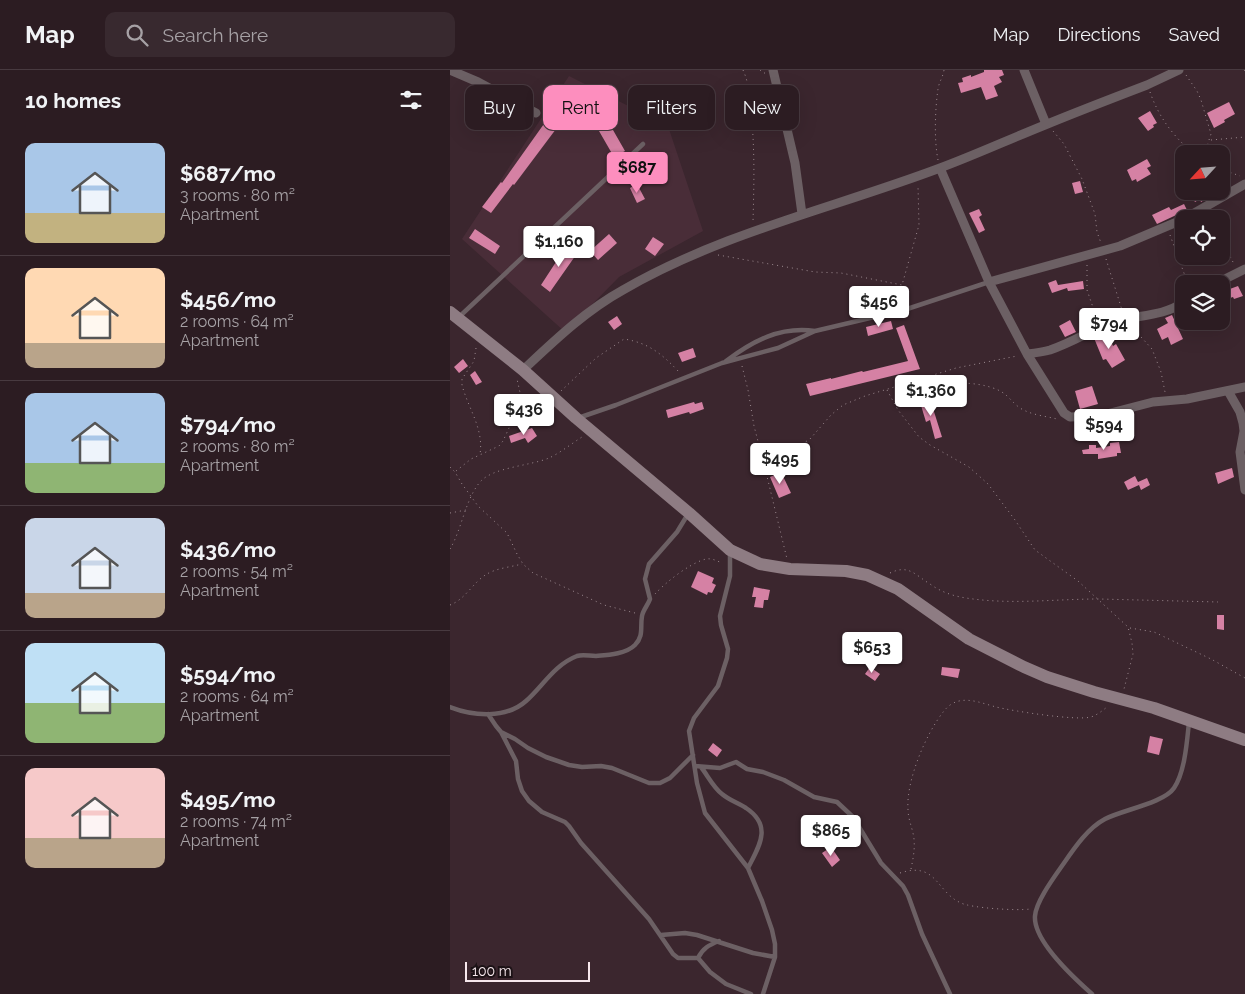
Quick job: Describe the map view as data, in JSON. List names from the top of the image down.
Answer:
{
  "scale_bar": "100 m",
  "north": "bottom left",
  "page": {
    "header": "Map",
    "search": "Search here",
    "nav": ["Map", "Directions", "Saved"],
    "heading": "10 homes",
    "chip": [
      "Buy",
      "Rent",
      "Filters",
      "New"
    ],
    "list": [
      {
        "name": "$687/mo",
        "note": "3 rooms · 80 m² · Apartment"
      },
      {
        "name": "$456/mo",
        "note": "2 rooms · 64 m² · Apartment"
      },
      {
        "name": "$794/mo",
        "note": "2 rooms · 80 m² · Apartment"
      },
      {
        "name": "$436/mo",
        "note": "2 rooms · 54 m² · Apartment"
      },
      {
        "name": "$594/mo",
        "note": "2 rooms · 64 m² · Apartment"
      },
      {
        "name": "$495/mo",
        "note": "2 rooms · 74 m² · Apartment"
      }
    ],
    "price": [
      "$687",
      "$1,160",
      "$456",
      "$794",
      "$1,360",
      "$436",
      "$594",
      "$495",
      "$653",
      "$865"
    ],
    "scale": "100 m"
  }
}
